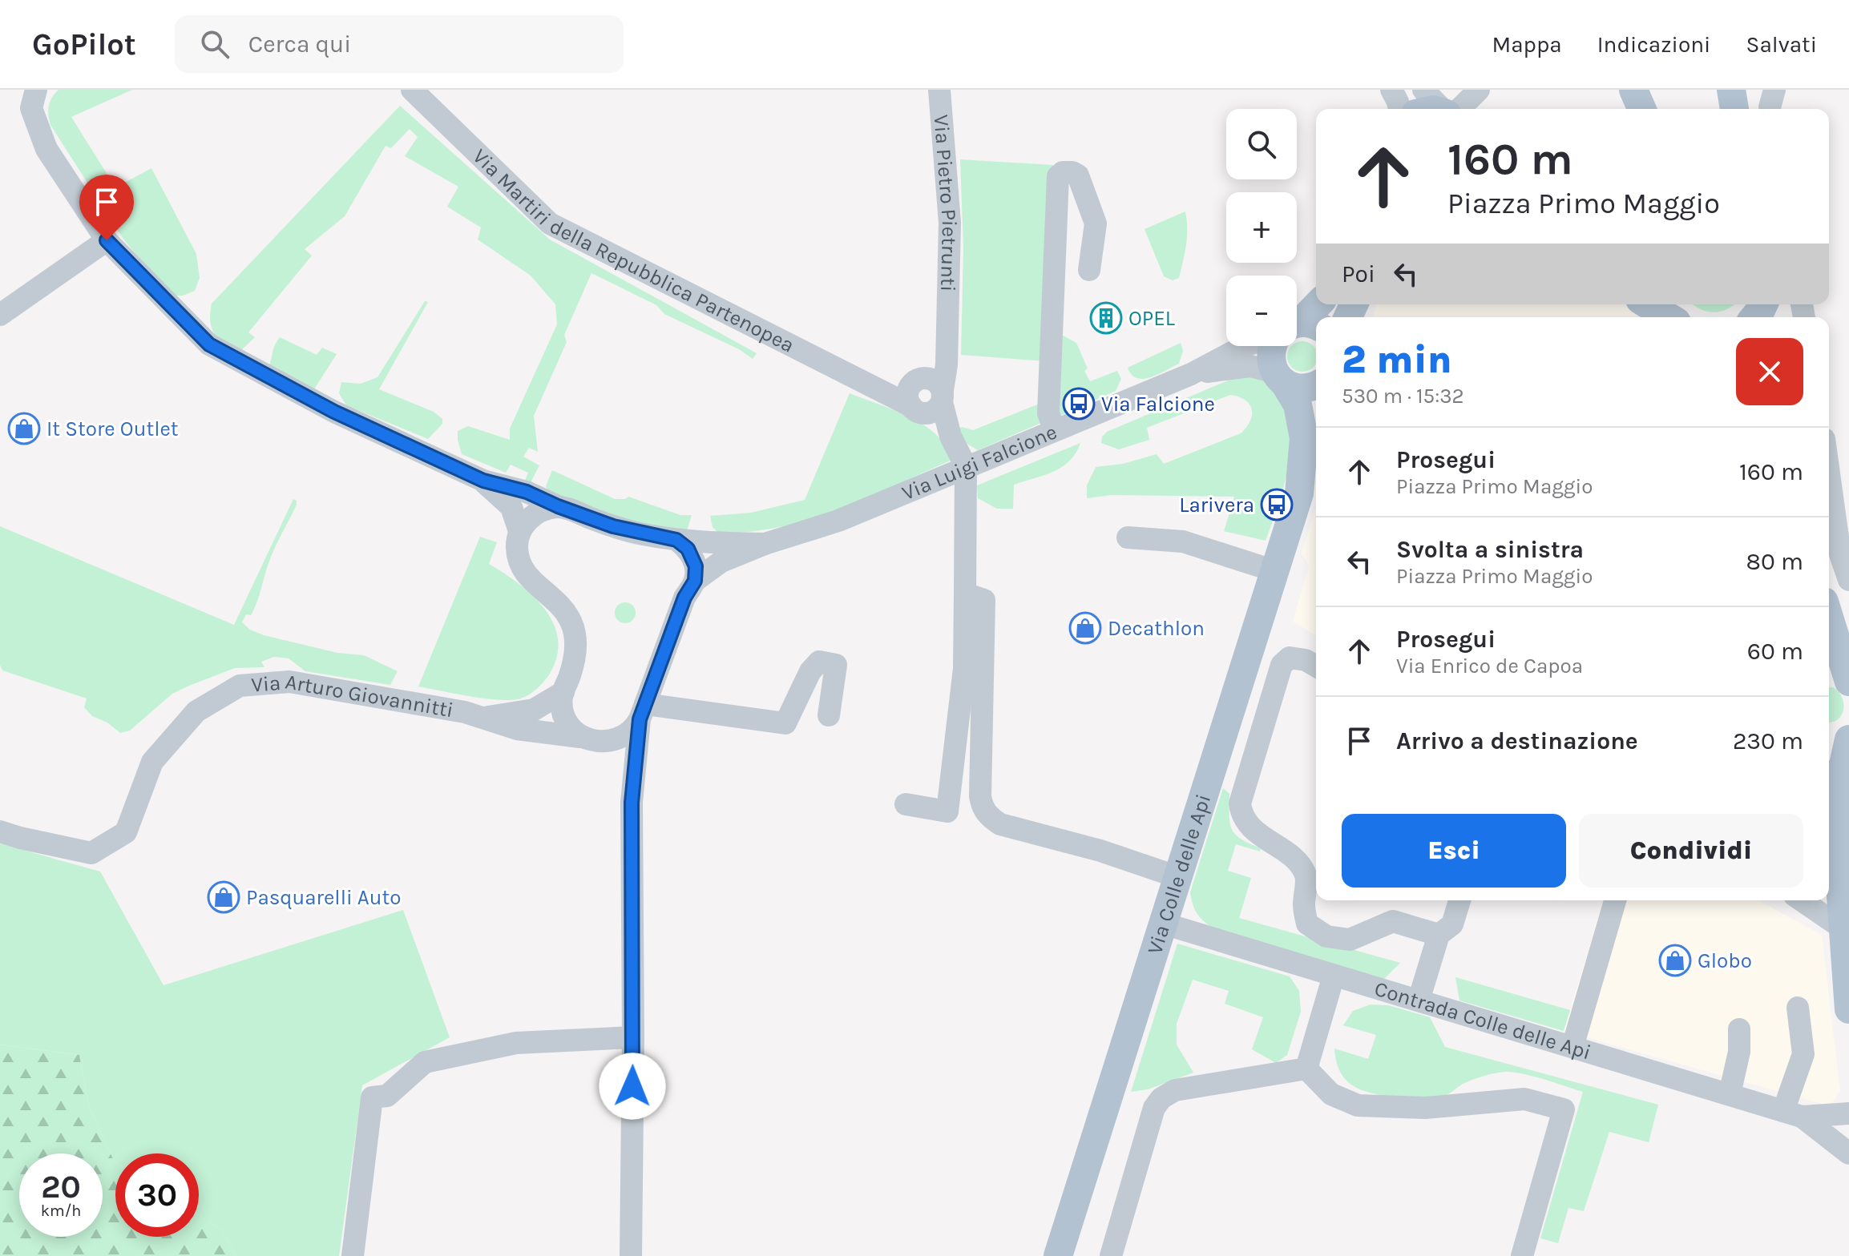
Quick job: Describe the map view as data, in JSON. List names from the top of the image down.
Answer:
{
  "streets": {
    "main road": ["Via Colle delle Api"],
    "street": [
      "Via Pietro Pietrunti",
      "Via Martiri della Repubblica Partenopea",
      "Via Luigi Falcione",
      "Via Arturo Giovannitti",
      "Contrada Colle delle Api"
    ]
  },
  "crossings": [
    ["Via Pietro Pietrunti", "Via Martiri della Repubblica Partenopea"],
    ["Via Pietro Pietrunti", "Via Luigi Falcione"],
    ["Via Luigi Falcione", "Via Colle delle Api"],
    ["Via Colle delle Api", "Contrada Colle delle Api"]
  ],
  "places": {
    "building": ["OPEL"],
    "bus stop": ["Via Falcione", "Larivera"],
    "shop": [
      "It Store Outlet",
      "Decathlon",
      "Pasquarelli Auto",
      "Globo"
    ]
  },
  "page": {
    "header": "GoPilot",
    "search": "Cerca qui",
    "nav": ["Mappa", "Indicazioni", "Salvati"],
    "map_buttons": ["+", "−"],
    "turn": ["160 m", "Piazza Primo Maggio"],
    "then": "Poi",
    "heading": ["2 min", "530 m · 15:32"],
    "list": [
      {
        "name": "Prosegui",
        "note": "Piazza Primo Maggio",
        "value": "160 m"
      },
      {
        "name": "Svolta a sinistra",
        "note": "Piazza Primo Maggio",
        "value": "80 m"
      },
      {
        "name": "Prosegui",
        "note": "Via Enrico de Capoa",
        "value": "60 m"
      },
      {
        "name": "Arrivo a destinazione",
        "value": "230 m"
      }
    ],
    "buttons": ["Esci", "Condividi"],
    "speed": "20 km/h",
    "limit": "30"
  }
}
